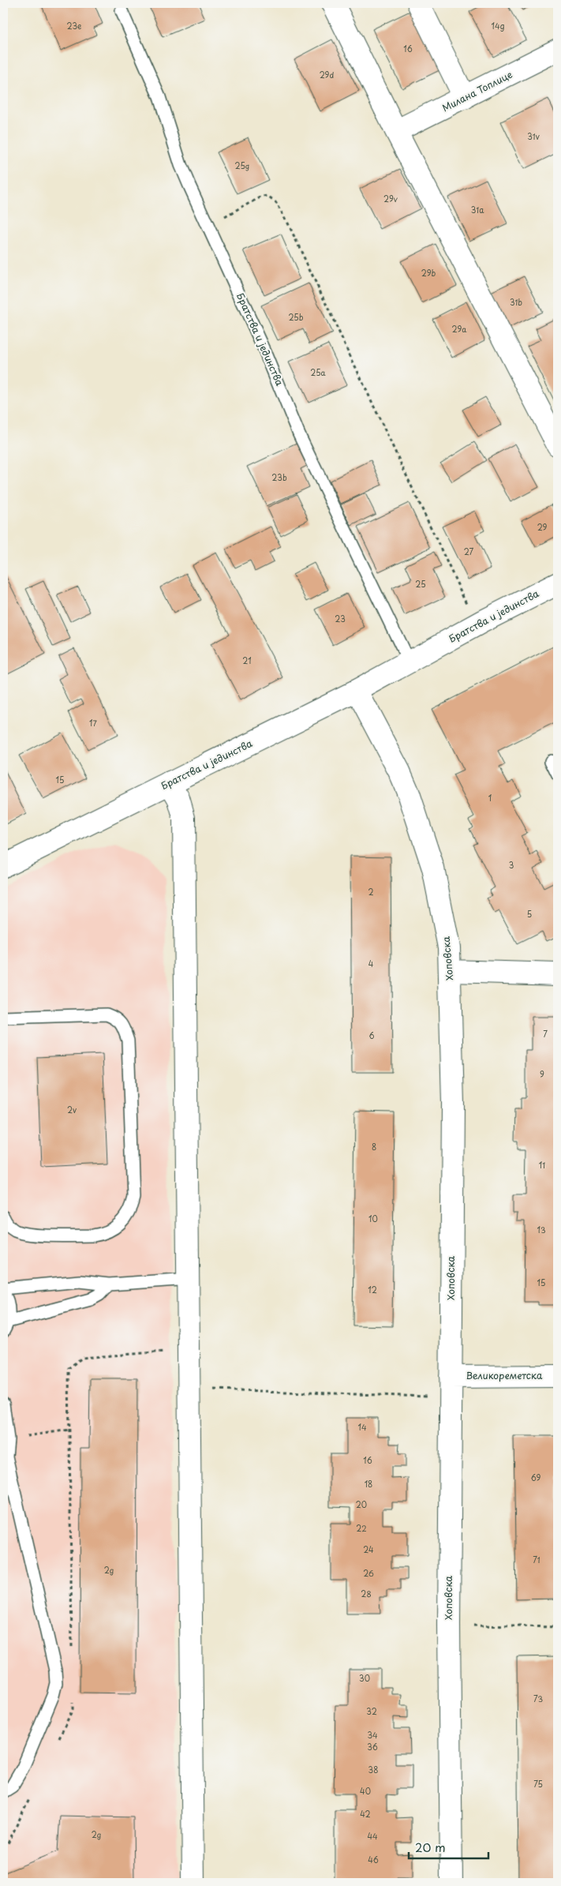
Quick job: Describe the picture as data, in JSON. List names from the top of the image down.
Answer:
{
  "streets": {
    "street": [
      "Милана Топлице",
      "Братства и јединства",
      "Хоповска",
      "Великореметска"
    ]
  },
  "crossings": [
    ["Братства и јединства", "Хоповска"],
    ["Хоповска", "Великореметска"]
  ],
  "house_numbers": [
    "23e",
    "14g",
    "16",
    "29d",
    "31v",
    "25g",
    "29v",
    "31a",
    "29b",
    "31b",
    "25b",
    "29a",
    "25a",
    "23b",
    "29",
    "27",
    "25",
    "23",
    "21",
    "17",
    "15",
    "1",
    "3",
    "2",
    "5",
    "4",
    "7",
    "6",
    "9",
    "2v",
    "8",
    "11",
    "10",
    "13",
    "15",
    "12",
    "14",
    "16",
    "69",
    "18",
    "20",
    "22",
    "24",
    "71",
    "2g",
    "26",
    "28",
    "30",
    "73",
    "32",
    "34",
    "36",
    "38",
    "75",
    "40",
    "42",
    "2g",
    "44",
    "46"
  ],
  "scale_bar": "20 m"
}
